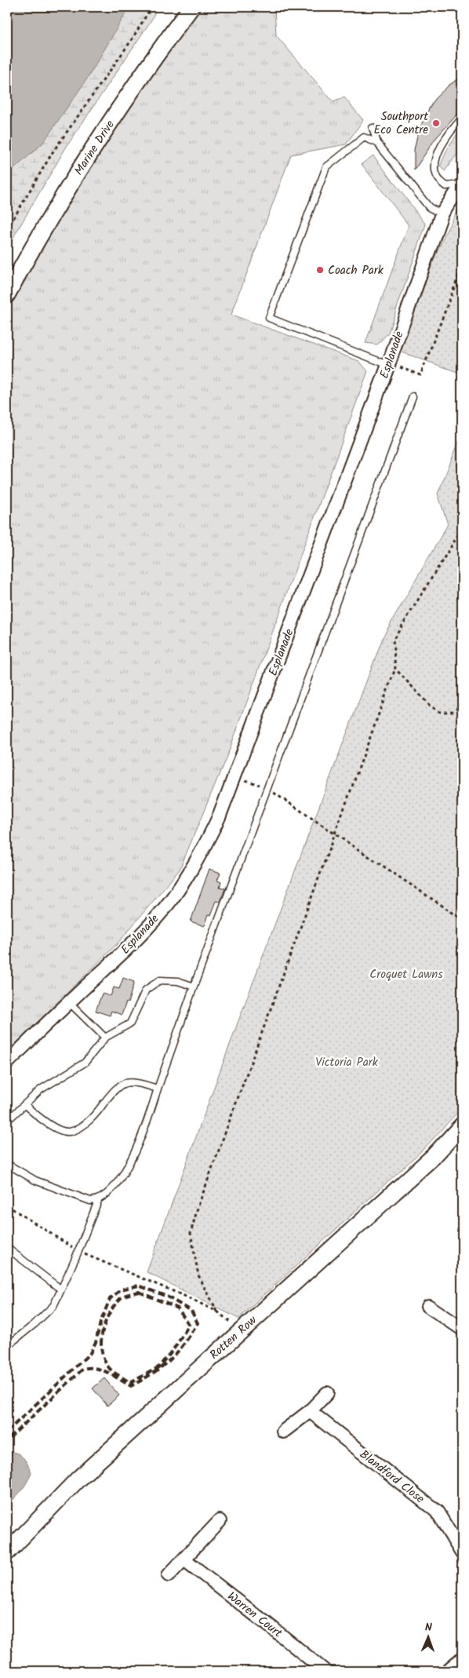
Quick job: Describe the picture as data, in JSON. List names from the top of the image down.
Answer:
{
  "streets": {
    "street": [
      "Marine Drive",
      "Esplanade",
      "Rotten Row",
      "Blandford Close",
      "Warren Court"
    ]
  },
  "parks": ["Croquet Lawns", "Victoria Park"],
  "places": ["Southport Eco Centre", "Coach Park"],
  "north": "top"
}
